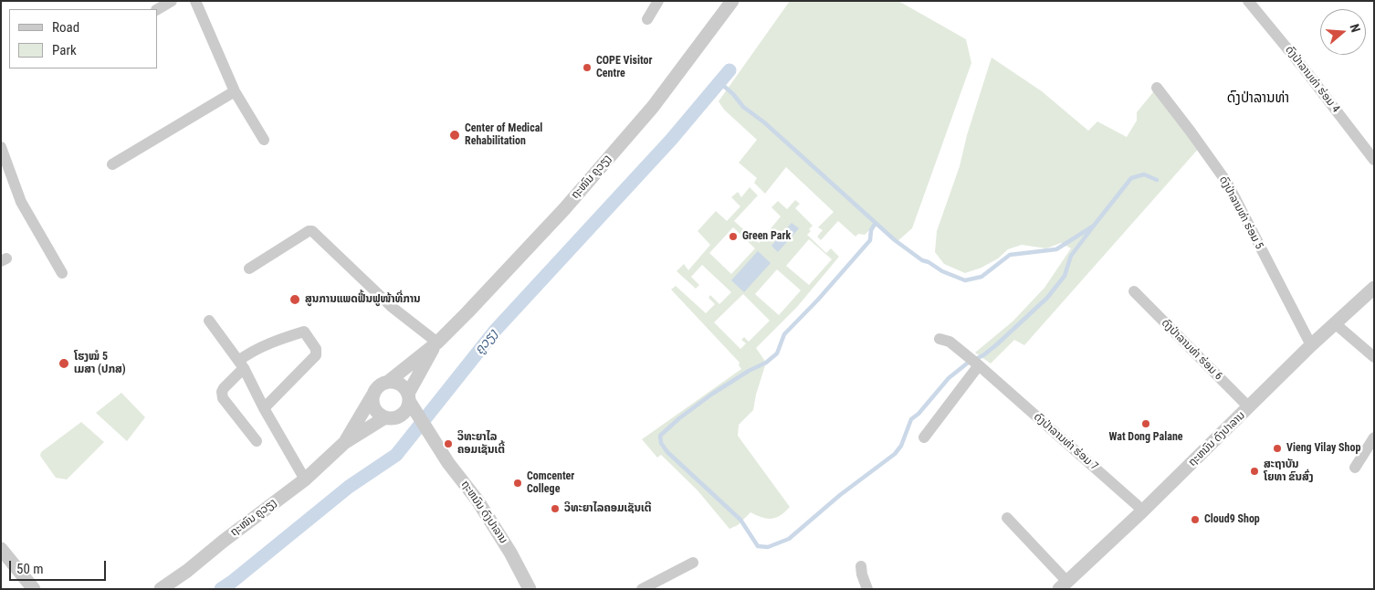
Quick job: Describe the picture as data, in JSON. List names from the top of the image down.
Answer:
{
  "streets": {
    "street": [
      "ດົງປ່າລານທ່າ ຮ່ອມ 4",
      "ຖະໜົນ ຄູວຽງ",
      "ດົງປ່າລານທ່າ ຮ່ອມ 5",
      "ດົງປ່າລານທ່າ ຮ່ອມ 6",
      "ຖະຫນົນ ດົງປາລານ",
      "ດົງປ່າລານທ່າ ຮ່ອມ 7"
    ]
  },
  "crossings": [
    ["ຖະໜົນ ຄູວຽງ", "ຖະຫນົນ ດົງປາລານ"],
    ["ດົງປ່າລານທ່າ ຮ່ອມ 5", "ຖະຫນົນ ດົງປາລານ"],
    ["ດົງປ່າລານທ່າ ຮ່ອມ 6", "ຖະຫນົນ ດົງປາລານ"],
    ["ຖະຫນົນ ດົງປາລານ", "ດົງປ່າລານທ່າ ຮ່ອມ 7"]
  ],
  "districts": ["ດົງປ່າລານທ່າ"],
  "water": ["ຄູວຽງ"],
  "places": [
    "COPE Visitor Centre",
    "Center of Medical Rehabilitation",
    "Green Park",
    "ສູນການແພດຟື້ນຟູໜ້າທີ່ການ",
    "ໂຮງໝໍ 5 ເມສາ (ປກສ)",
    "Wat Dong Palane",
    "ວິທະຍາໄລ ຄອມເຊັນເຕີ້",
    "Vieng Vilay Shop",
    "ສະຖາບັນ ໂຍທາ ຂົນສົ່ງ",
    "Comcenter College",
    "ວິທະຍາໄລຄອມເຊັນເຕີ",
    "Cloud9 Shop"
  ],
  "legend": ["Road", "Park"],
  "scale_bar": "50 m",
  "north": "right"
}
